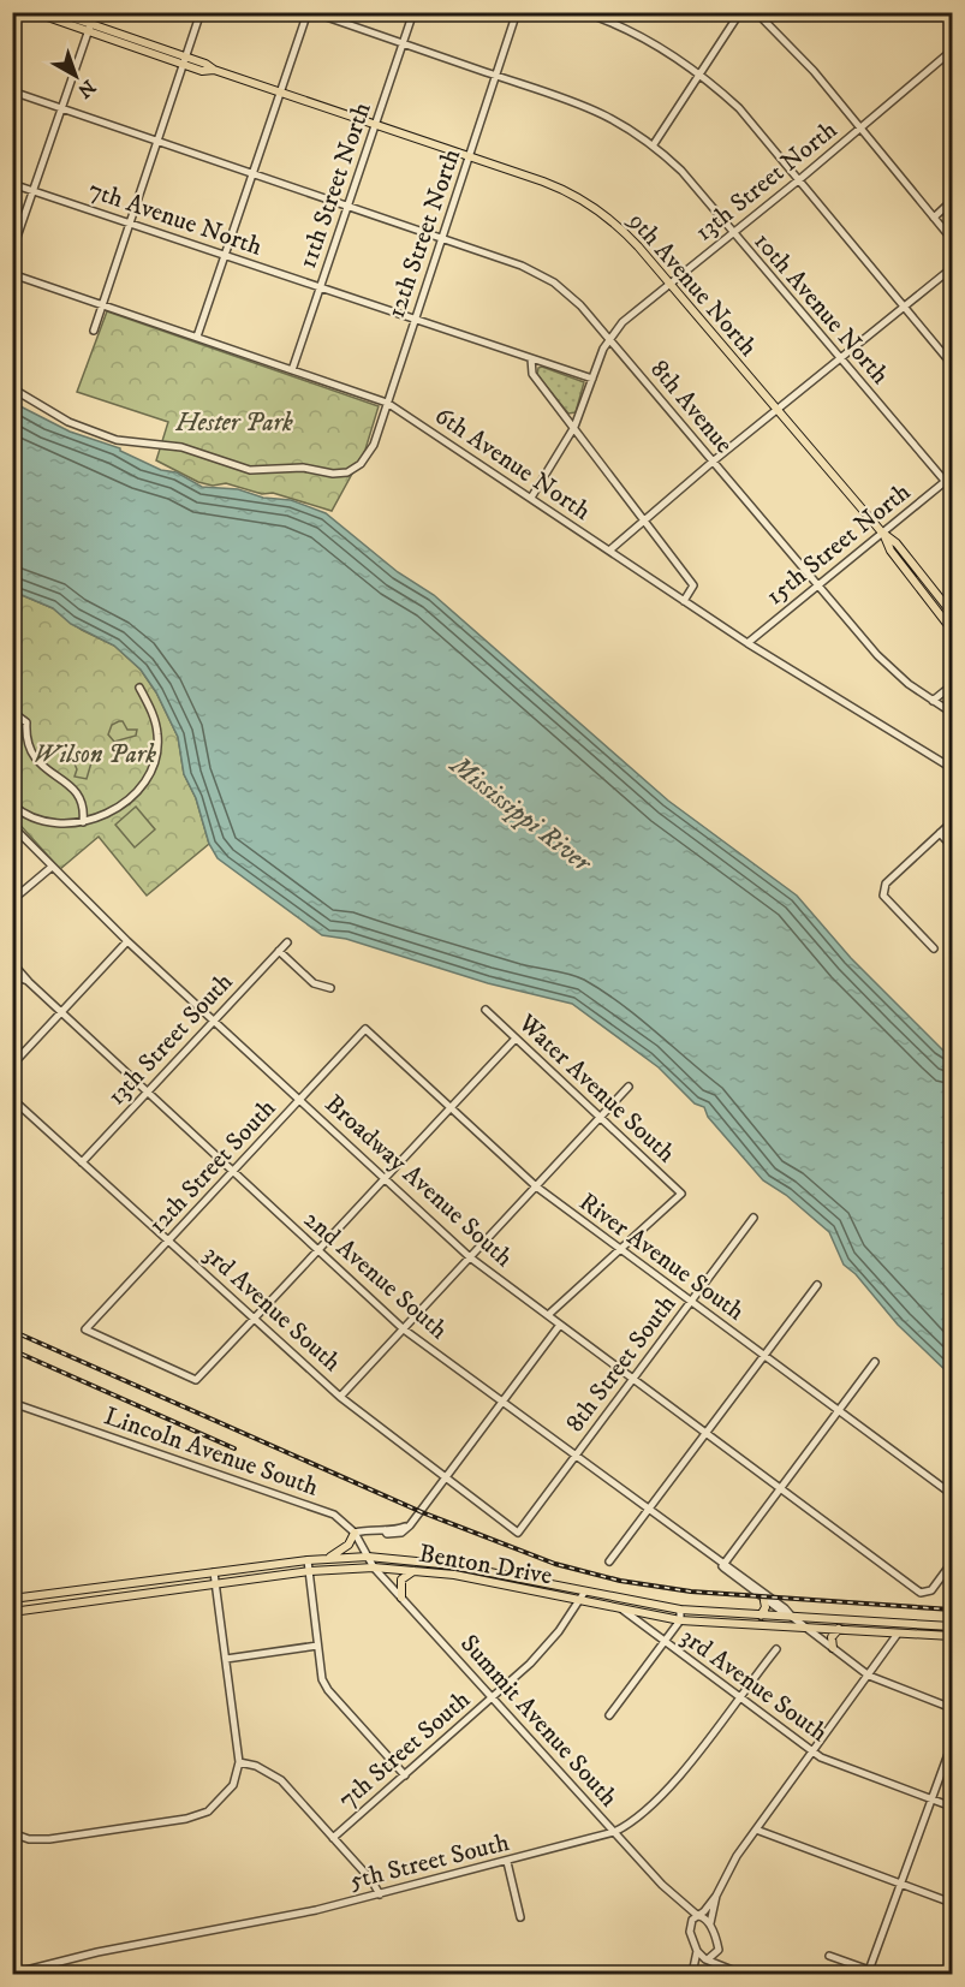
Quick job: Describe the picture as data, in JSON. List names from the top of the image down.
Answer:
{
  "streets": {
    "main road": ["9th Avenue North", "Benton Drive"],
    "street": [
      "13th Street North",
      "11th Street North",
      "7th Avenue North",
      "12th Street North",
      "10th Avenue North",
      "8th Avenue",
      "6th Avenue North",
      "15th Street North",
      "13th Street South",
      "Water Avenue South",
      "12th Street South",
      "Broadway Avenue South",
      "River Avenue South",
      "2nd Avenue South",
      "3rd Avenue South",
      "8th Street South",
      "Lincoln Avenue South",
      "Summit Avenue South",
      "7th Street South",
      "5th Street South"
    ]
  },
  "crossings": [
    ["13th Street North", "7th Avenue North"],
    ["13th Street North", "9th Avenue North"],
    ["13th Street North", "10th Avenue North"],
    ["13th Street North", "8th Avenue"],
    ["13th Street North", "6th Avenue North"],
    ["11th Street North", "7th Avenue North"],
    ["11th Street North", "9th Avenue North"],
    ["11th Street North", "10th Avenue North"],
    ["11th Street North", "8th Avenue"],
    ["11th Street North", "6th Avenue North"],
    ["7th Avenue North", "12th Street North"],
    ["12th Street North", "9th Avenue North"],
    ["12th Street North", "10th Avenue North"],
    ["12th Street North", "8th Avenue"],
    ["12th Street North", "6th Avenue North"],
    ["9th Avenue North", "15th Street North"],
    ["10th Avenue North", "15th Street North"],
    ["8th Avenue", "15th Street North"],
    ["6th Avenue North", "15th Street North"],
    ["13th Street South", "Broadway Avenue South"],
    ["13th Street South", "2nd Avenue South"],
    ["13th Street South", "3rd Avenue South"],
    ["Water Avenue South", "River Avenue South"],
    ["12th Street South", "Broadway Avenue South"],
    ["12th Street South", "River Avenue South"],
    ["12th Street South", "2nd Avenue South"],
    ["12th Street South", "3rd Avenue South"],
    ["Broadway Avenue South", "8th Street South"],
    ["River Avenue South", "8th Street South"],
    ["2nd Avenue South", "8th Street South"],
    ["2nd Avenue South", "Benton Drive"],
    ["3rd Avenue South", "8th Street South"],
    ["3rd Avenue South", "Benton Drive"],
    ["3rd Avenue South", "5th Street South"],
    ["Lincoln Avenue South", "Benton Drive"],
    ["Lincoln Avenue South", "Summit Avenue South"],
    ["Benton Drive", "Summit Avenue South"],
    ["Benton Drive", "7th Street South"],
    ["Summit Avenue South", "7th Street South"],
    ["Summit Avenue South", "5th Street South"]
  ],
  "water": ["Mississippi River"],
  "parks": ["Hester Park", "Wilson Park"],
  "north": "bottom right"
}
